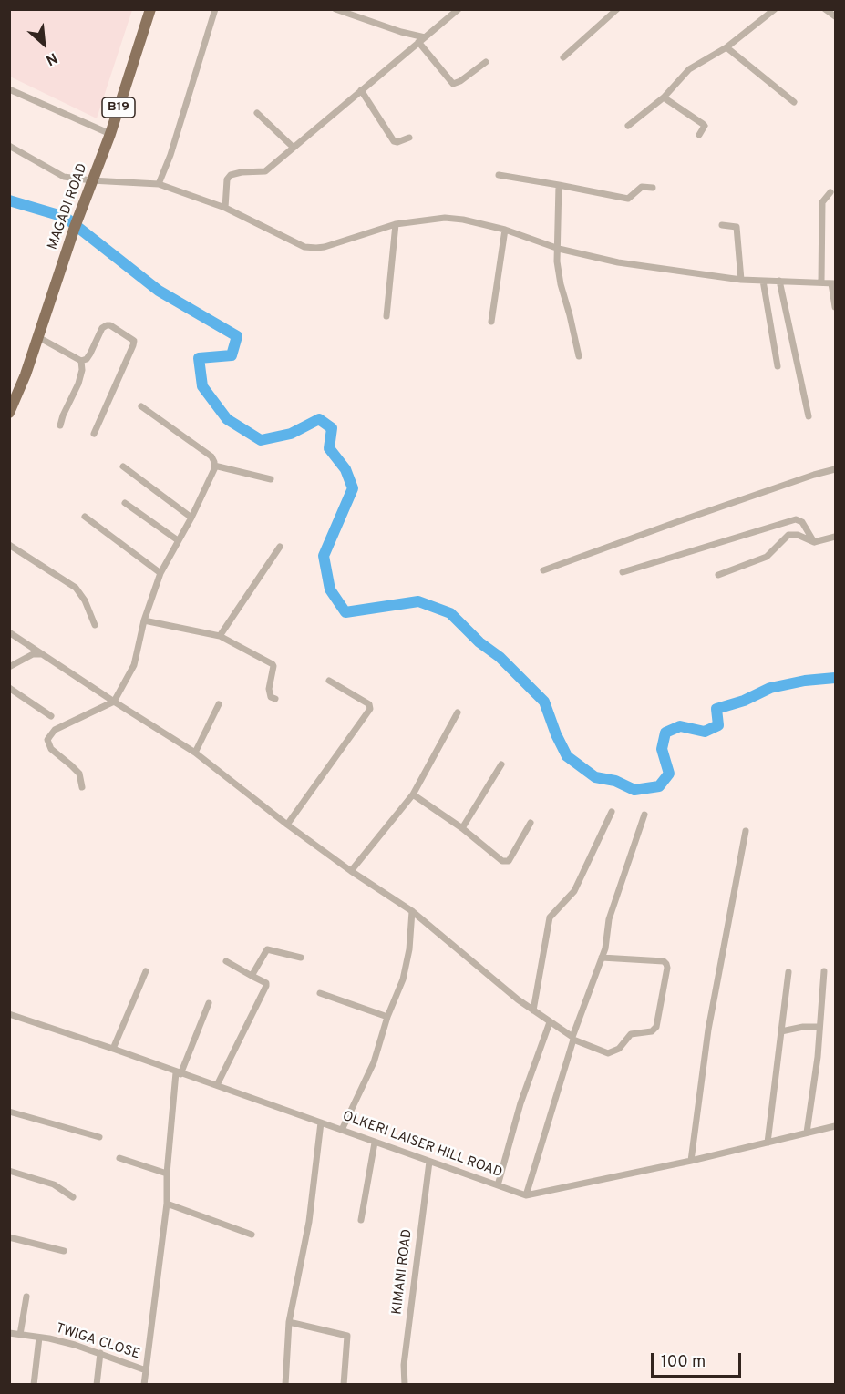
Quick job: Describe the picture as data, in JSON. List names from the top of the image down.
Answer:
{
  "streets": {
    "highway": ["B19", "MAGADI ROAD"],
    "street": ["OLKERI LAISER HILL ROAD", "KIMANI ROAD", "TWIGA CLOSE"]
  },
  "crossings": [
    ["OLKERI LAISER HILL ROAD", "KIMANI ROAD"]
  ],
  "scale_bar": "100 m",
  "north": "bottom right"
}
